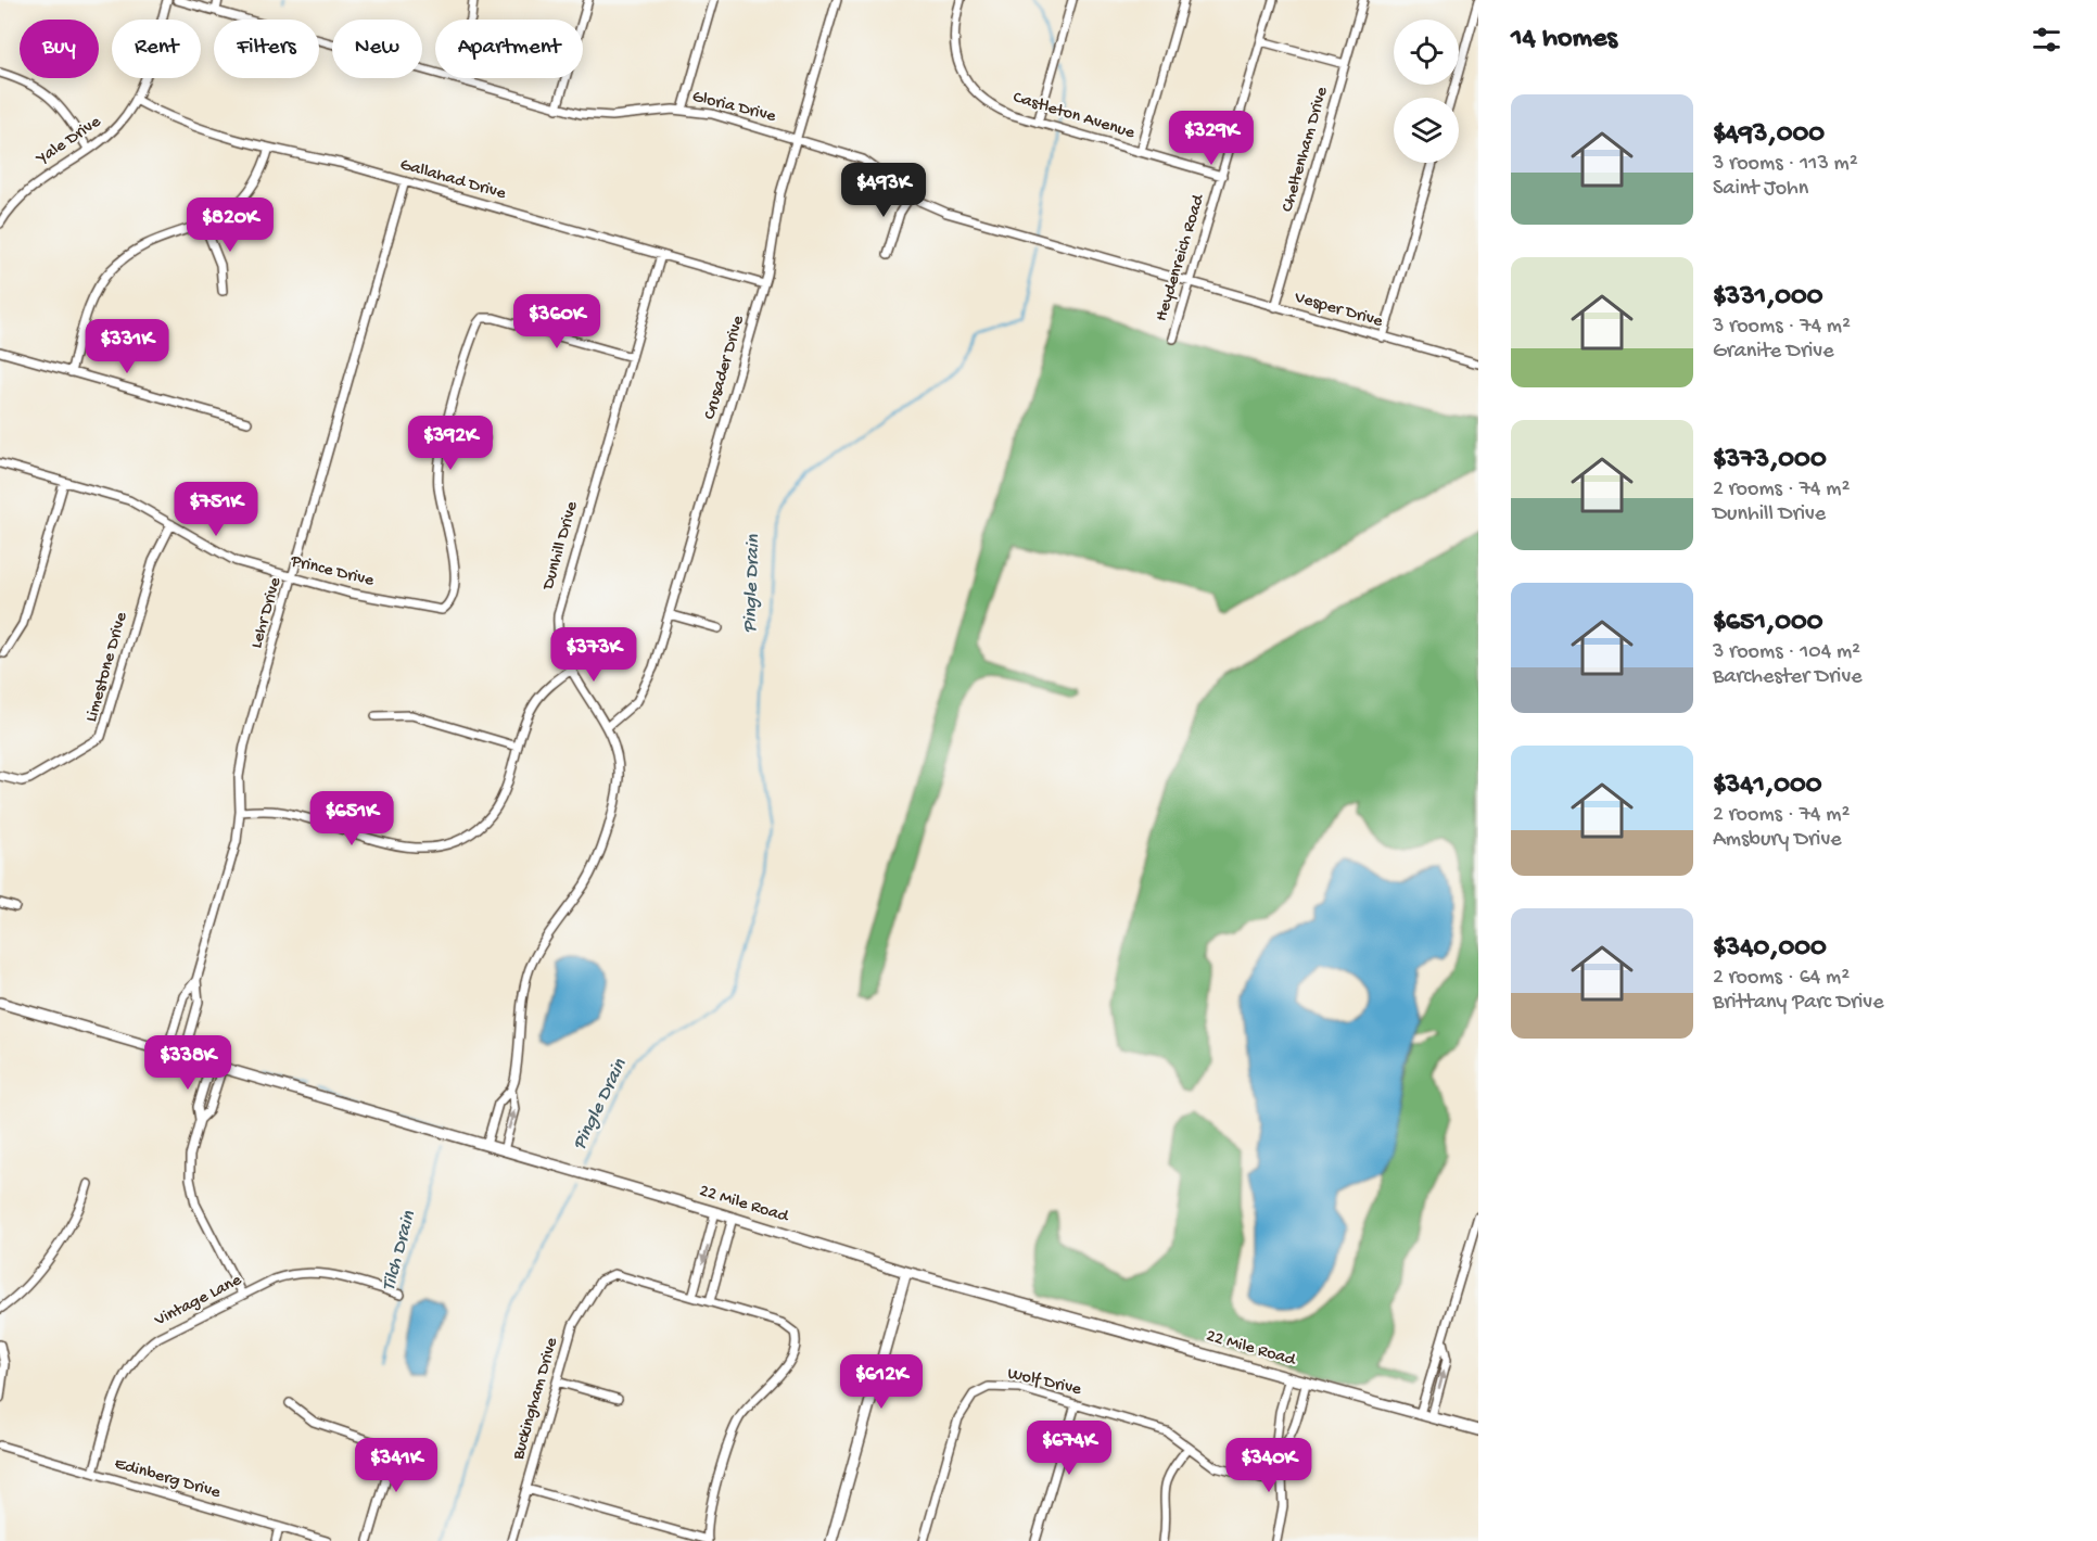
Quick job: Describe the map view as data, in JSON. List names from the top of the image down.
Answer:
{
  "streets": {
    "street": [
      "Gloria Drive",
      "Castleton Avenue",
      "Yale Drive",
      "Cheltenham Drive",
      "Gallahad Drive",
      "Heydenreich Road",
      "Vesper Drive",
      "Crusader Drive",
      "Dunhill Drive",
      "Prince Drive",
      "Lehr Drive",
      "Limestone Drive",
      "22 Mile Road",
      "Vintage Lane",
      "Wolf Drive",
      "Buckingham Drive",
      "Edinberg Drive"
    ]
  },
  "crossings": [
    ["Gloria Drive", "Heydenreich Road"],
    ["Gloria Drive", "Vesper Drive"],
    ["Gloria Drive", "Crusader Drive"],
    ["Castleton Avenue", "Heydenreich Road"],
    ["Yale Drive", "Gallahad Drive"],
    ["Cheltenham Drive", "Vesper Drive"],
    ["Gallahad Drive", "Crusader Drive"],
    ["Gallahad Drive", "Dunhill Drive"],
    ["Gallahad Drive", "Lehr Drive"],
    ["Heydenreich Road", "Vesper Drive"],
    ["Crusader Drive", "Dunhill Drive"],
    ["Dunhill Drive", "22 Mile Road"],
    ["Prince Drive", "Lehr Drive"],
    ["Prince Drive", "Limestone Drive"],
    ["Lehr Drive", "22 Mile Road"],
    ["Vintage Lane", "Edinberg Drive"]
  ],
  "water": ["Pingle Drain", "Tilch Drain"],
  "page": {
    "heading": "14 homes",
    "chip": [
      "Buy",
      "Rent",
      "Filters",
      "New",
      "Apartment"
    ],
    "list": [
      {
        "name": "$493,000",
        "note": "3 rooms · 113 m² · Saint John"
      },
      {
        "name": "$331,000",
        "note": "3 rooms · 74 m² · Granite Drive"
      },
      {
        "name": "$373,000",
        "note": "2 rooms · 74 m² · Dunhill Drive"
      },
      {
        "name": "$651,000",
        "note": "3 rooms · 104 m² · Barchester Drive"
      },
      {
        "name": "$341,000",
        "note": "2 rooms · 74 m² · Amsbury Drive"
      },
      {
        "name": "$340,000",
        "note": "2 rooms · 64 m² · Brittany Parc Drive"
      }
    ],
    "price": [
      "$329K",
      "$493K",
      "$820K",
      "$360K",
      "$331K",
      "$392K",
      "$751K",
      "$373K",
      "$651K",
      "$338K",
      "$612K",
      "$674K",
      "$341K",
      "$340K"
    ]
  }
}
